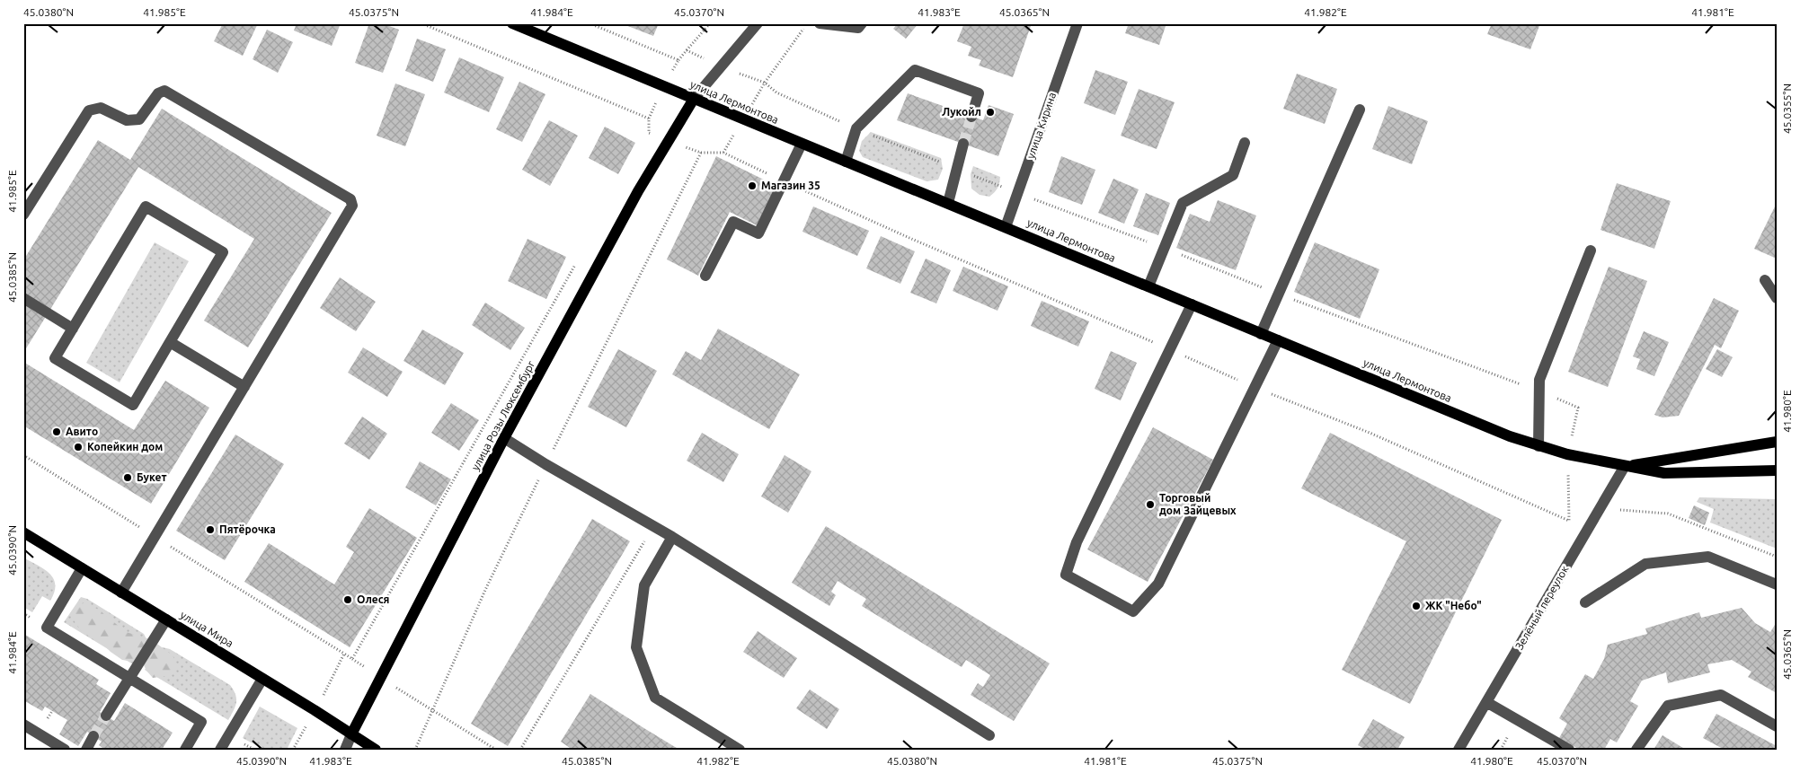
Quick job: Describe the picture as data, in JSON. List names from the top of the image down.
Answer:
{
  "streets": {
    "main road": ["улица Лермонтова", "улица Розы Люксембург", "улица Мира"],
    "street": ["улица Кирина", "Зелёный переулок"]
  },
  "crossings": [
    ["улица Лермонтова", "улица Кирина"],
    ["улица Лермонтова", "улица Розы Люксембург"],
    ["улица Лермонтова", "Зелёный переулок"],
    ["улица Розы Люксембург", "улица Мира"]
  ],
  "places": [
    "Лукойл",
    "Магазин 35",
    "Авито",
    "Копейкин дом",
    "Букет",
    "Торговый дом Зайцевых",
    "Пятёрочка",
    "Олеся",
    "ЖК \"Небо\""
  ],
  "coordinates": [
    "45.0380°N",
    "41.985°E",
    "45.0375°N",
    "41.984°E",
    "45.0370°N",
    "41.983°E",
    "45.0365°N",
    "41.982°E",
    "41.981°E",
    "45.0355°N",
    "45.0385°N",
    "41.980°E",
    "45.0390°N"
  ]
}
